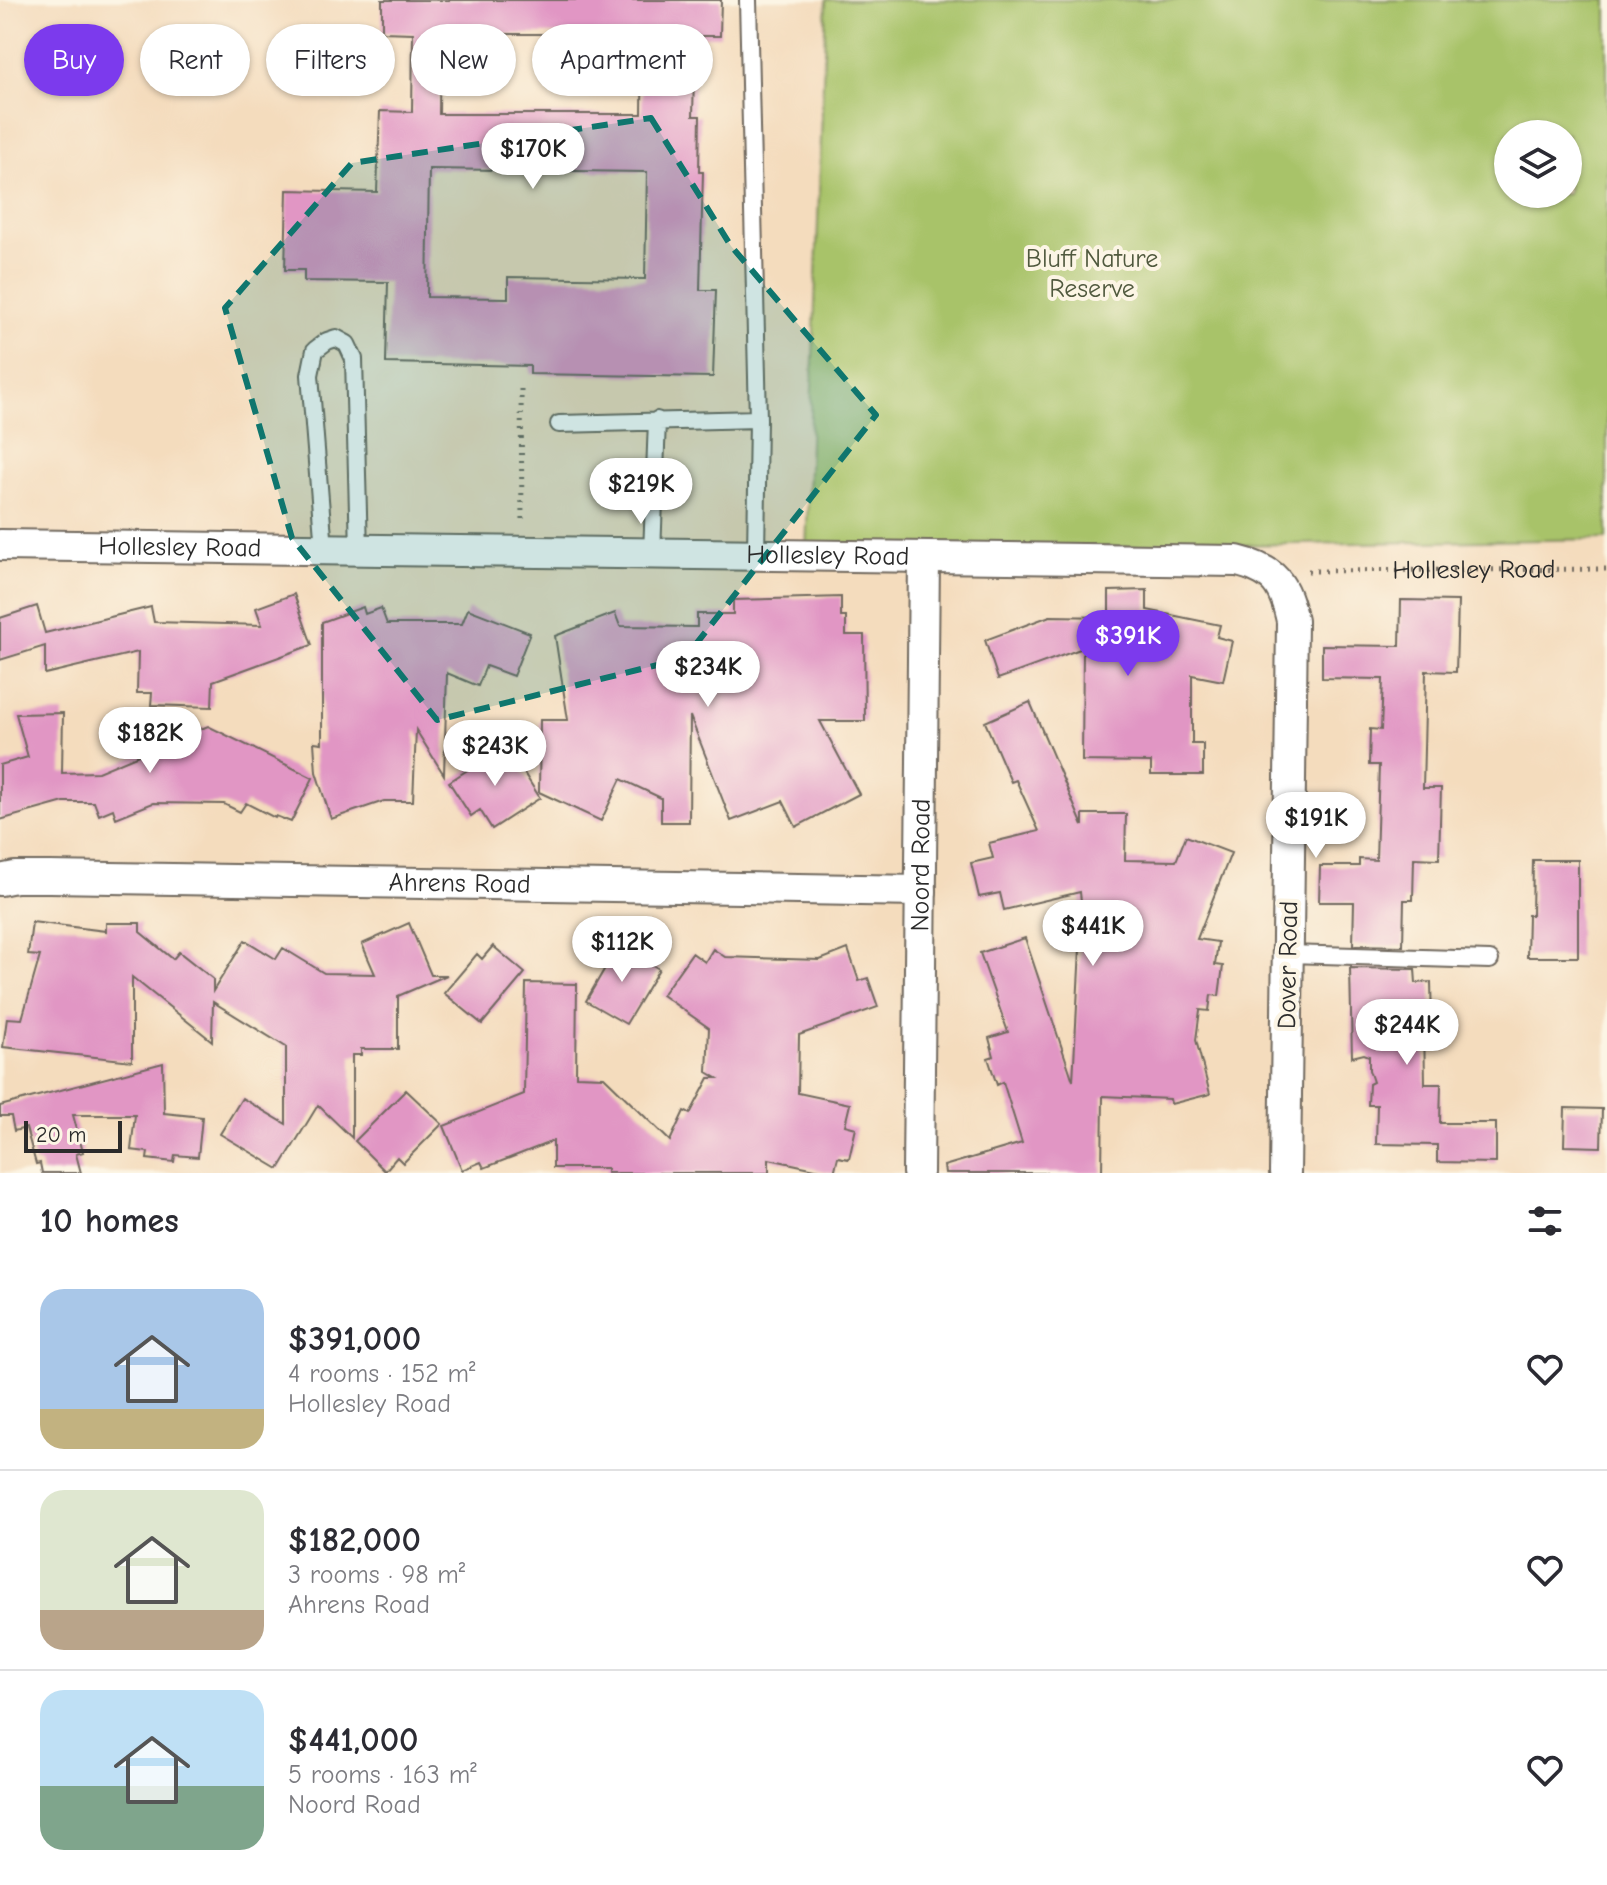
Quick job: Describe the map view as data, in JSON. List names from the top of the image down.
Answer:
{
  "streets": {
    "street": [
      "Hollesley Road",
      "Noord Road",
      "Ahrens Road",
      "Dover Road"
    ]
  },
  "crossings": [
    ["Hollesley Road", "Noord Road"],
    ["Hollesley Road", "Dover Road"],
    ["Noord Road", "Ahrens Road"]
  ],
  "parks": ["Bluff Nature Reserve"],
  "scale_bar": "20 m",
  "page": {
    "chip": [
      "Buy",
      "Rent",
      "Filters",
      "New",
      "Apartment"
    ],
    "price": [
      "$170K",
      "$219K",
      "$391K",
      "$234K",
      "$182K",
      "$243K",
      "$191K",
      "$441K",
      "$112K",
      "$244K"
    ],
    "scale": "20 m",
    "heading": "10 homes",
    "list": [
      {
        "name": "$391,000",
        "note": "4 rooms · 152 m² · Hollesley Road"
      },
      {
        "name": "$182,000",
        "note": "3 rooms · 98 m² · Ahrens Road"
      },
      {
        "name": "$441,000",
        "note": "5 rooms · 163 m² · Noord Road"
      }
    ]
  }
}
